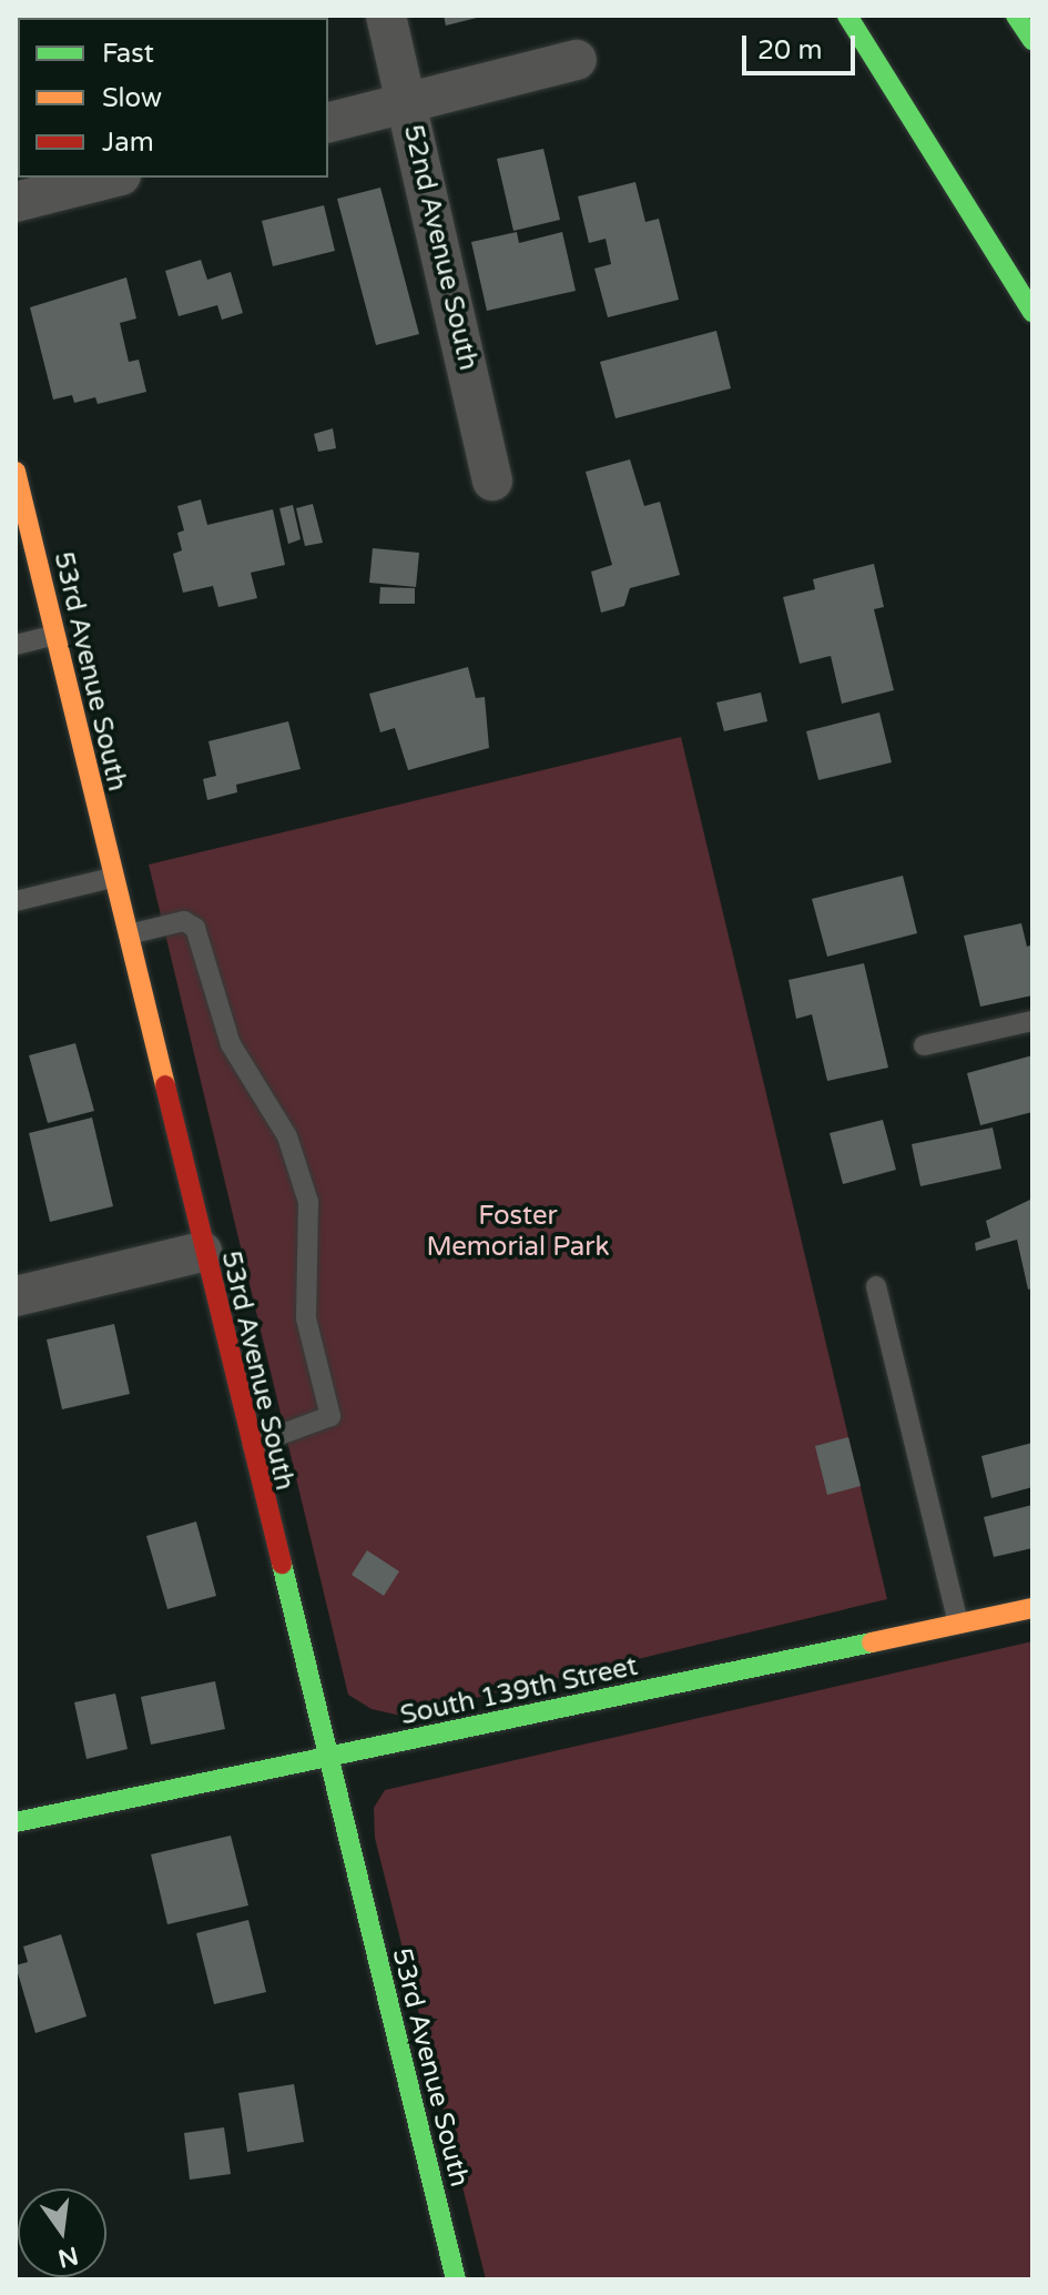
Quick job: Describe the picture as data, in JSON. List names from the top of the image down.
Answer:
{
  "streets": {
    "main road": ["53rd Avenue South", "South 139th Street"],
    "street": ["52nd Avenue South"]
  },
  "crossings": [
    ["53rd Avenue South", "South 139th Street"]
  ],
  "parks": ["Foster Memorial Park"],
  "legend": ["Fast", "Slow", "Jam"],
  "scale_bar": "20 m",
  "north": "bottom"
}
